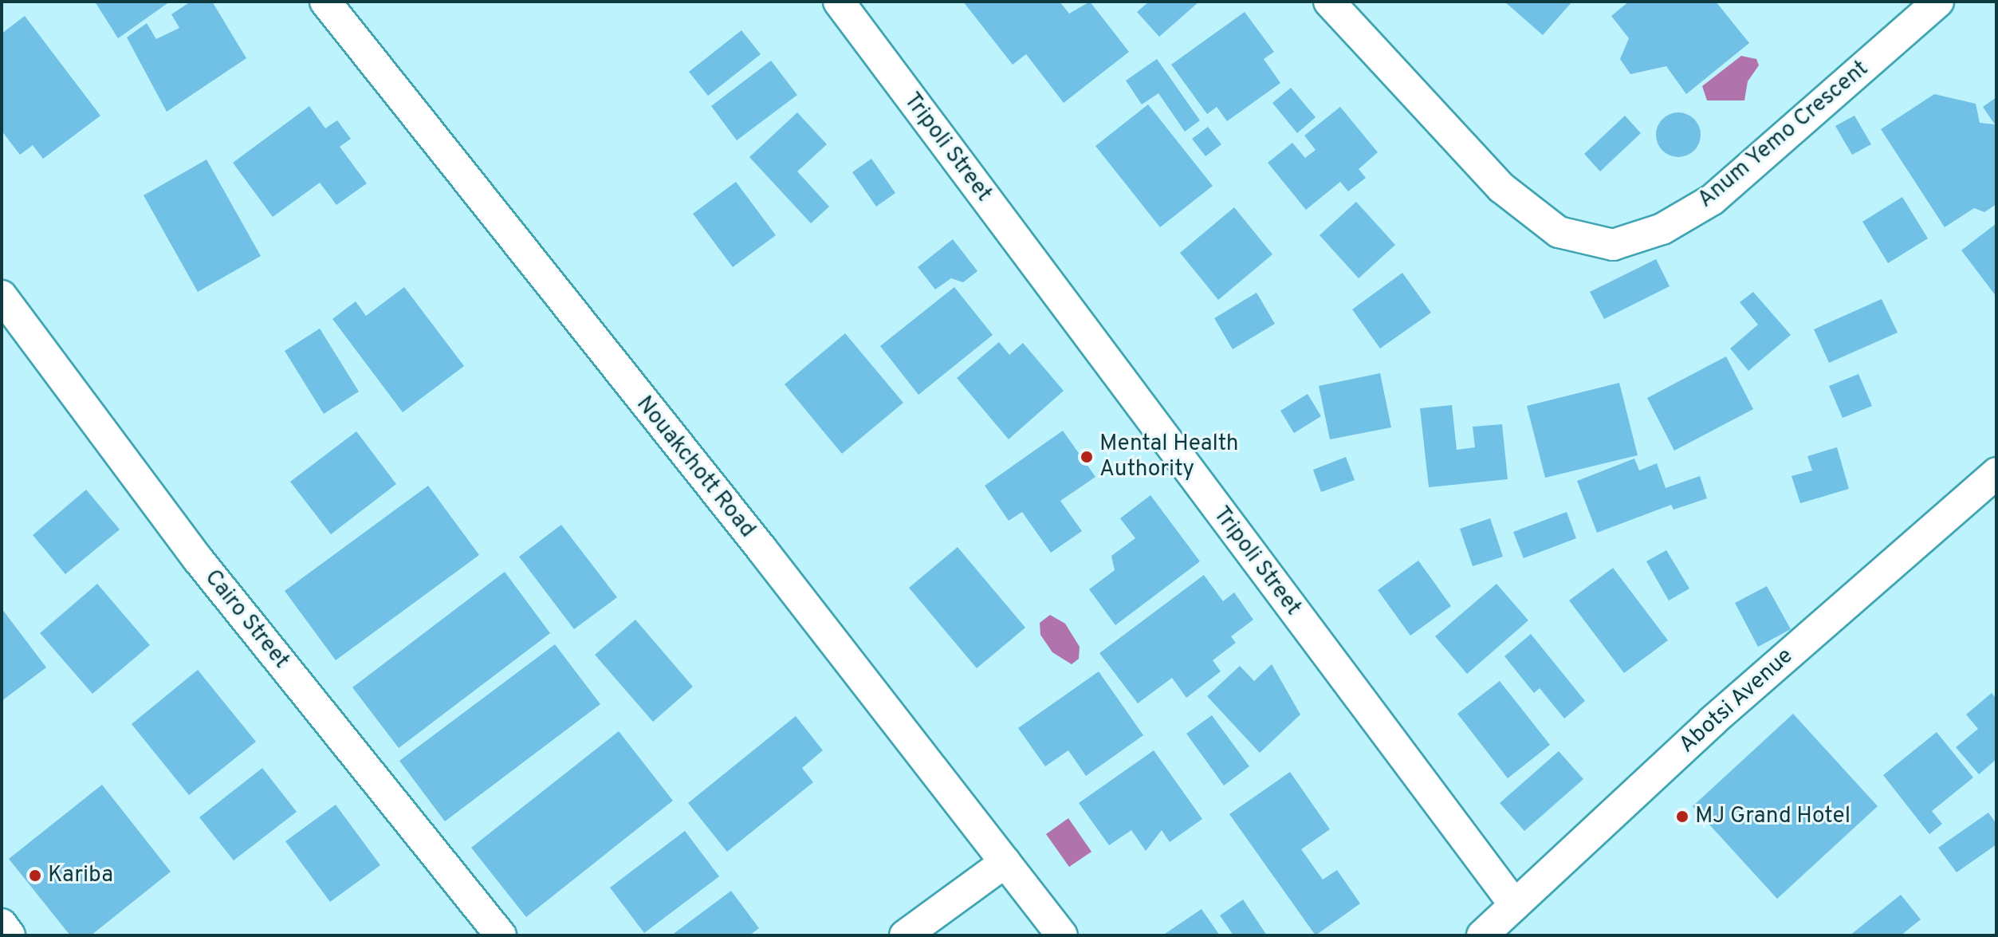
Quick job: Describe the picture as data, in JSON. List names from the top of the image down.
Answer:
{
  "streets": {
    "street": [
      "Anum Yemo Crescent",
      "Tripoli Street",
      "Nouakchott Road",
      "Cairo Street",
      "Abotsi Avenue"
    ]
  },
  "crossings": [
    ["Tripoli Street", "Abotsi Avenue"]
  ],
  "places": ["Mental Health Authority", "MJ Grand Hotel", "Kariba"]
}
